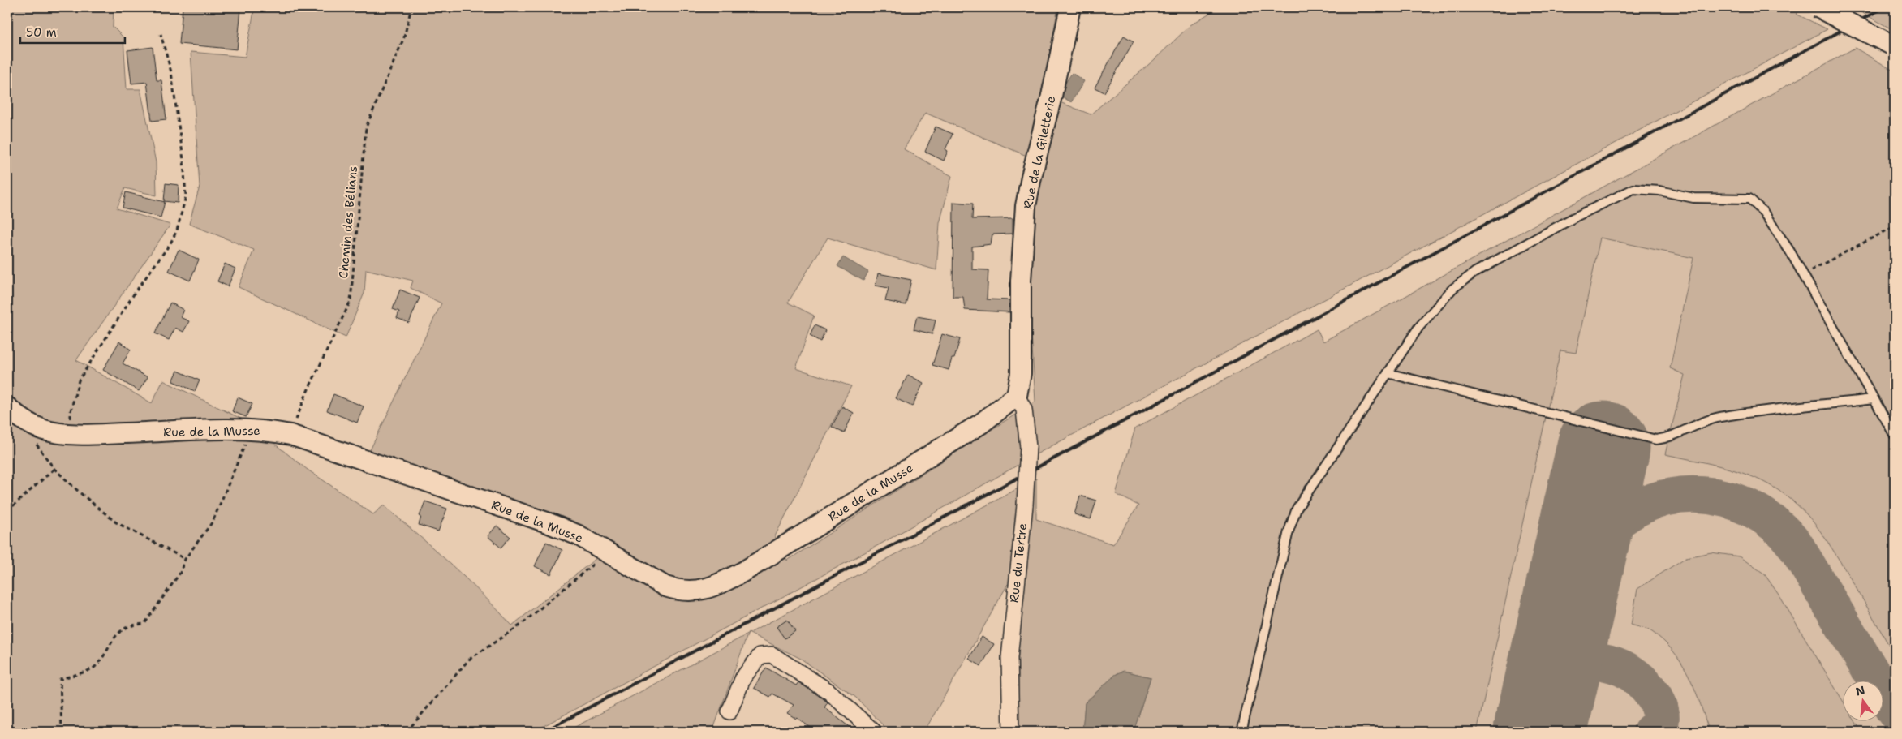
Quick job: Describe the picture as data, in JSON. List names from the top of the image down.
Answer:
{
  "streets": {
    "street": ["Rue de la Giletterie", "Rue de la Musse", "Rue du Tertre"],
    "path": ["Chemin des Bélians"]
  },
  "crossings": [
    ["Rue de la Giletterie", "Rue de la Musse"],
    ["Rue de la Giletterie", "Rue du Tertre"],
    ["Chemin des Bélians", "Rue de la Musse"],
    ["Rue de la Musse", "Rue du Tertre"]
  ],
  "scale_bar": "50 m",
  "north": "top"
}
